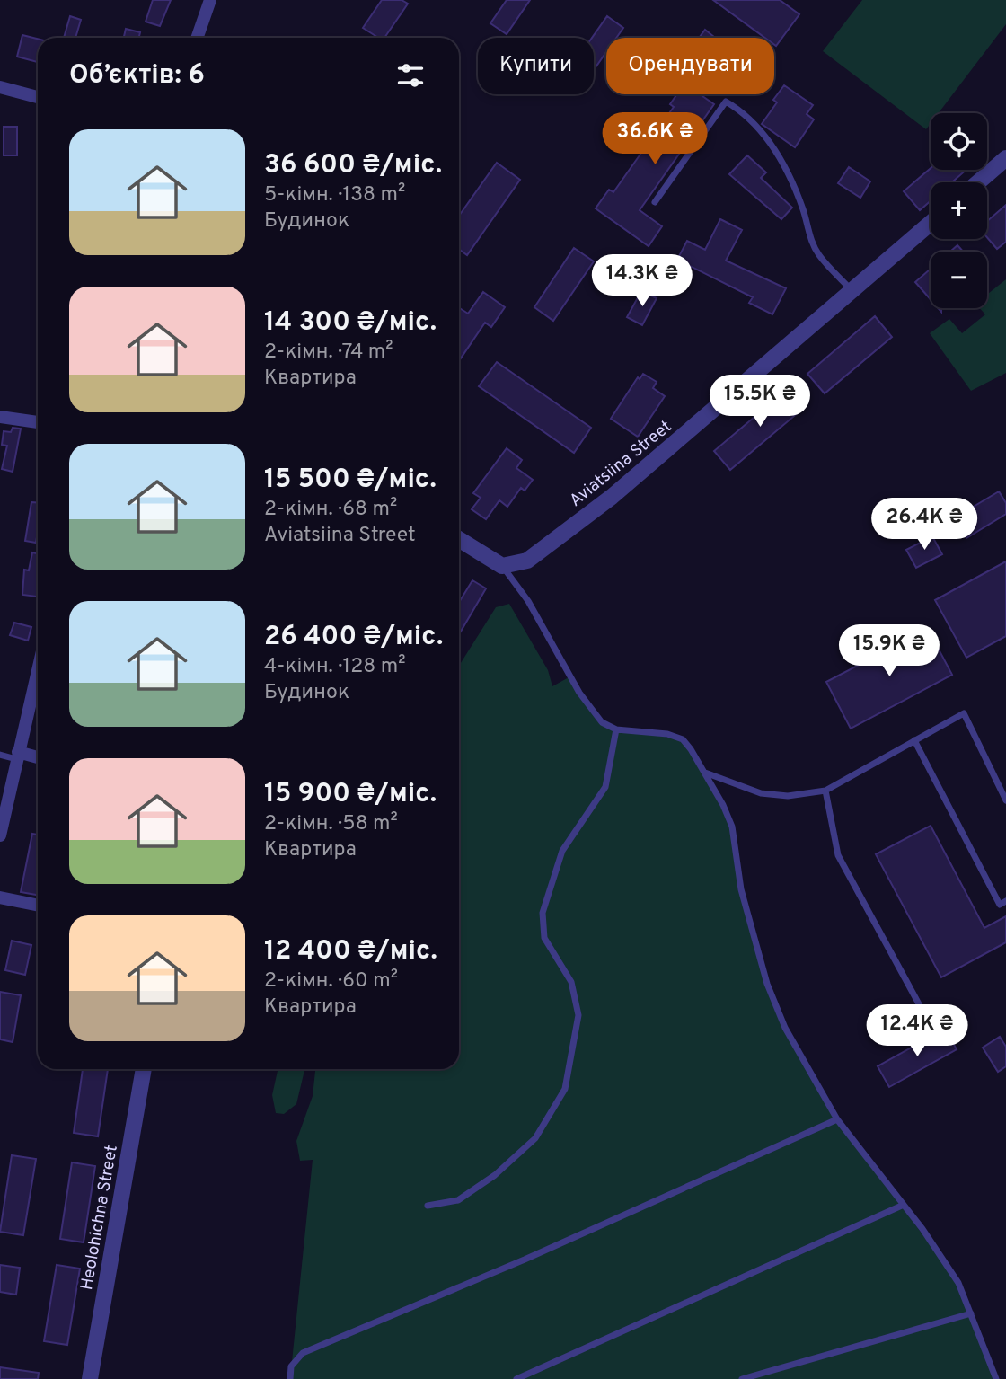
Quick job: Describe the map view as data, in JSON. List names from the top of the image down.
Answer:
{
  "streets": {
    "street": ["Aviatsiina Street", "Heolohichna Street"]
  },
  "page": {
    "chip": ["Купити", "Орендувати"],
    "heading": "Об’єктів: 6",
    "price": [
      "36.6K ₴",
      "14.3K ₴",
      "15.5K ₴",
      "26.4K ₴",
      "15.9K ₴",
      "12.4K ₴"
    ],
    "map_buttons": ["+", "−"],
    "list": [
      {
        "name": "36 600 ₴/міс.",
        "note": "5-кімн. · 138 m² · Будинок"
      },
      {
        "name": "14 300 ₴/міс.",
        "note": "2-кімн. · 74 m² · Квартира"
      },
      {
        "name": "15 500 ₴/міс.",
        "note": "2-кімн. · 68 m² · Aviatsiina Street"
      },
      {
        "name": "26 400 ₴/міс.",
        "note": "4-кімн. · 128 m² · Будинок"
      },
      {
        "name": "15 900 ₴/міс.",
        "note": "2-кімн. · 58 m² · Квартира"
      },
      {
        "name": "12 400 ₴/міс.",
        "note": "2-кімн. · 60 m² · Квартира"
      }
    ]
  }
}
